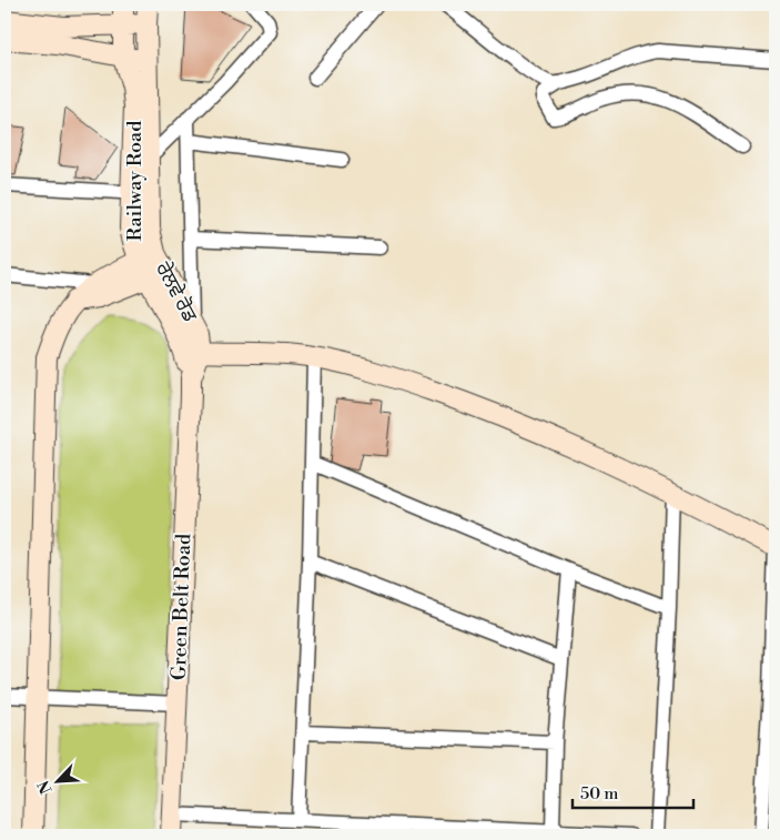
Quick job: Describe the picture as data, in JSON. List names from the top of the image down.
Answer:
{
  "streets": {
    "main road": ["Railway Road", "ਰੇਲਵੇ ਰੋਡ", "Green Belt Road"]
  },
  "crossings": [
    ["Railway Road", "ਰੇਲਵੇ ਰੋਡ"],
    ["Railway Road", "Green Belt Road"]
  ],
  "scale_bar": "50 m",
  "north": "bottom left"
}
